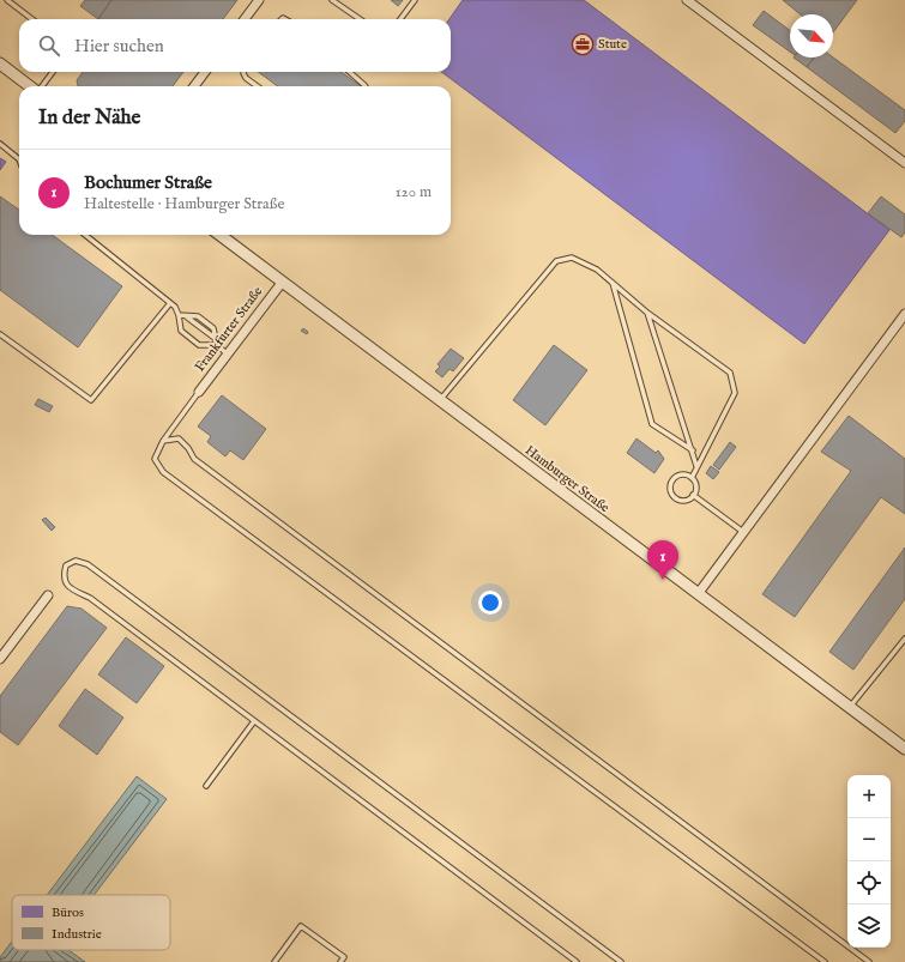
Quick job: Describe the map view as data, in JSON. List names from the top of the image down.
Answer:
{
  "streets": {
    "street": ["Frankfurter Straße", "Hamburger Straße"]
  },
  "crossings": [
    ["Frankfurter Straße", "Hamburger Straße"]
  ],
  "places": {
    "office": ["Stute"]
  },
  "legend": ["Büros", "Industrie"],
  "north": "bottom right",
  "page": {
    "search": "Hier suchen",
    "heading": "In der Nähe",
    "list": [
      {
        "mark": "1",
        "name": "Bochumer Straße",
        "note": "Haltestelle · Hamburger Straße",
        "value": "120 m"
      }
    ],
    "pins": "1",
    "map_buttons": ["+", "−"]
  }
}
